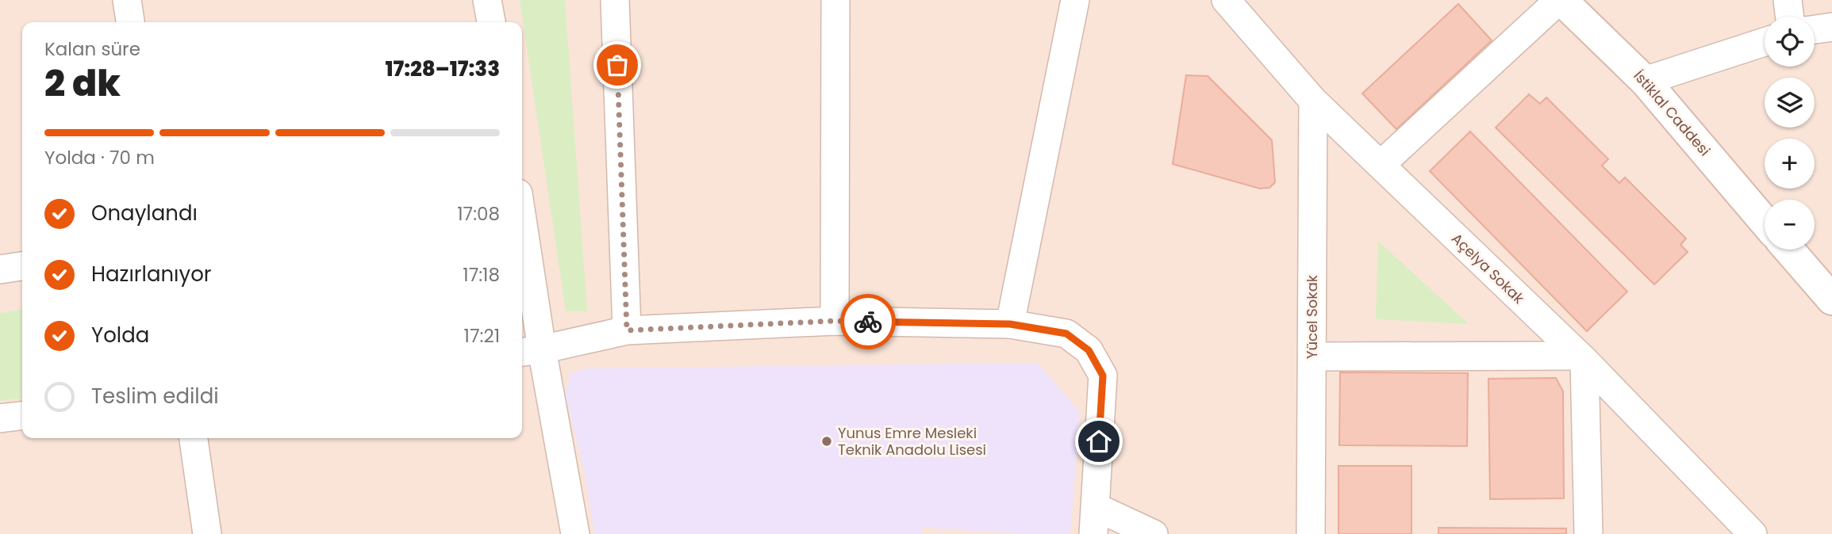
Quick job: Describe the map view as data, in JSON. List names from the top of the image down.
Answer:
{
  "streets": {
    "main road": ["İstiklal Caddesi"],
    "street": ["Açelya Sokak", "Yücel Sokak"]
  },
  "crossings": [
    ["Açelya Sokak", "Yücel Sokak"]
  ],
  "places": ["Yunus Emre Mesleki Teknik Anadolu Lisesi"],
  "page": {
    "map_buttons": ["+", "−"],
    "heading": ["2 dk", "Kalan süre", "17:28–17:33"],
    "bar": "Yolda · 70 m",
    "list": [
      ["Onaylandı", "17:08"],
      ["Hazırlanıyor", "17:18"],
      ["Yolda", "17:21"],
      "Teslim edildi"
    ]
  }
}
